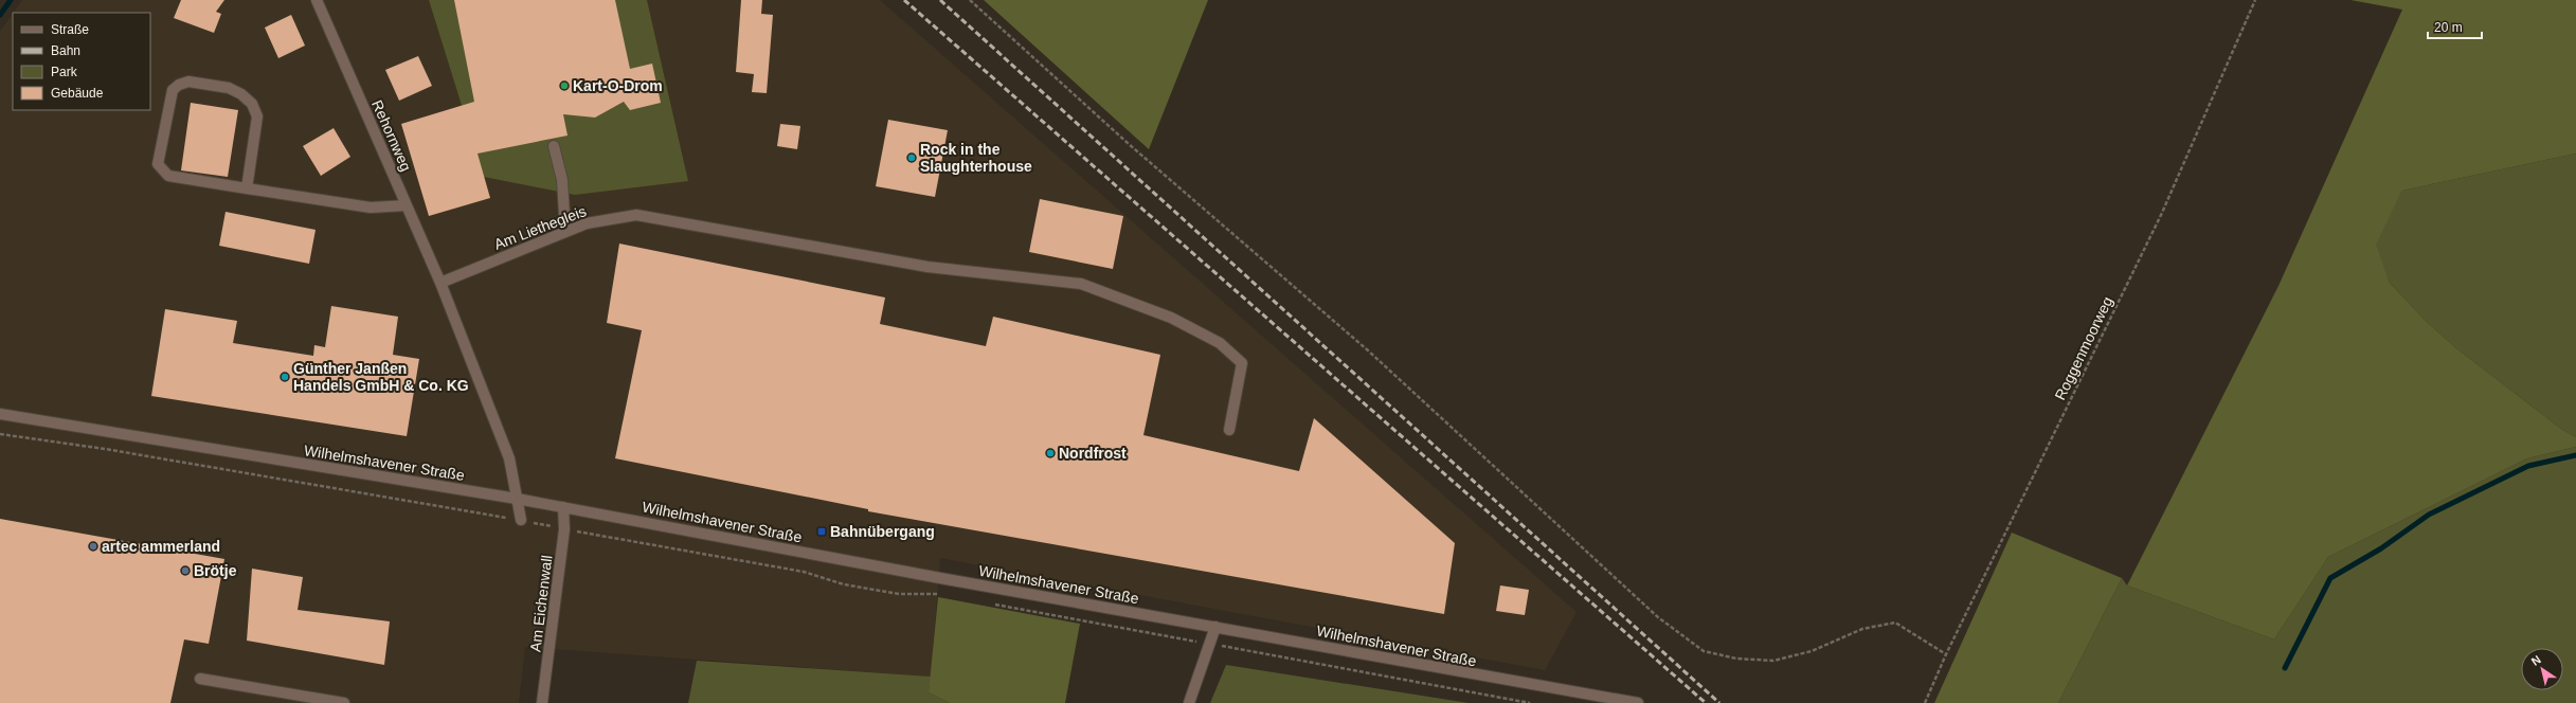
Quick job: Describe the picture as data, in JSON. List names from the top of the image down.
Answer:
{
  "streets": {
    "street": [
      "Rehornweg",
      "Am Liethegleis",
      "Wilhelmshavener Straße",
      "Am Eichenwall"
    ],
    "path": ["Roggenmoorweg"]
  },
  "crossings": [
    ["Rehornweg", "Am Liethegleis"],
    ["Wilhelmshavener Straße", "Am Eichenwall"]
  ],
  "places": {
    "other": [
      "Kart-O-Drom",
      "Rock in the Slaughterhouse",
      "Günther Janßen Handels GmbH & Co. KG",
      "Nordfrost",
      "artec ammerland",
      "Brötje"
    ],
    "transit": ["Bahnübergang"]
  },
  "legend": [
    "Straße",
    "Bahn",
    "Park",
    "Gebäude"
  ],
  "scale_bar": "20 m",
  "north": "top left"
}
